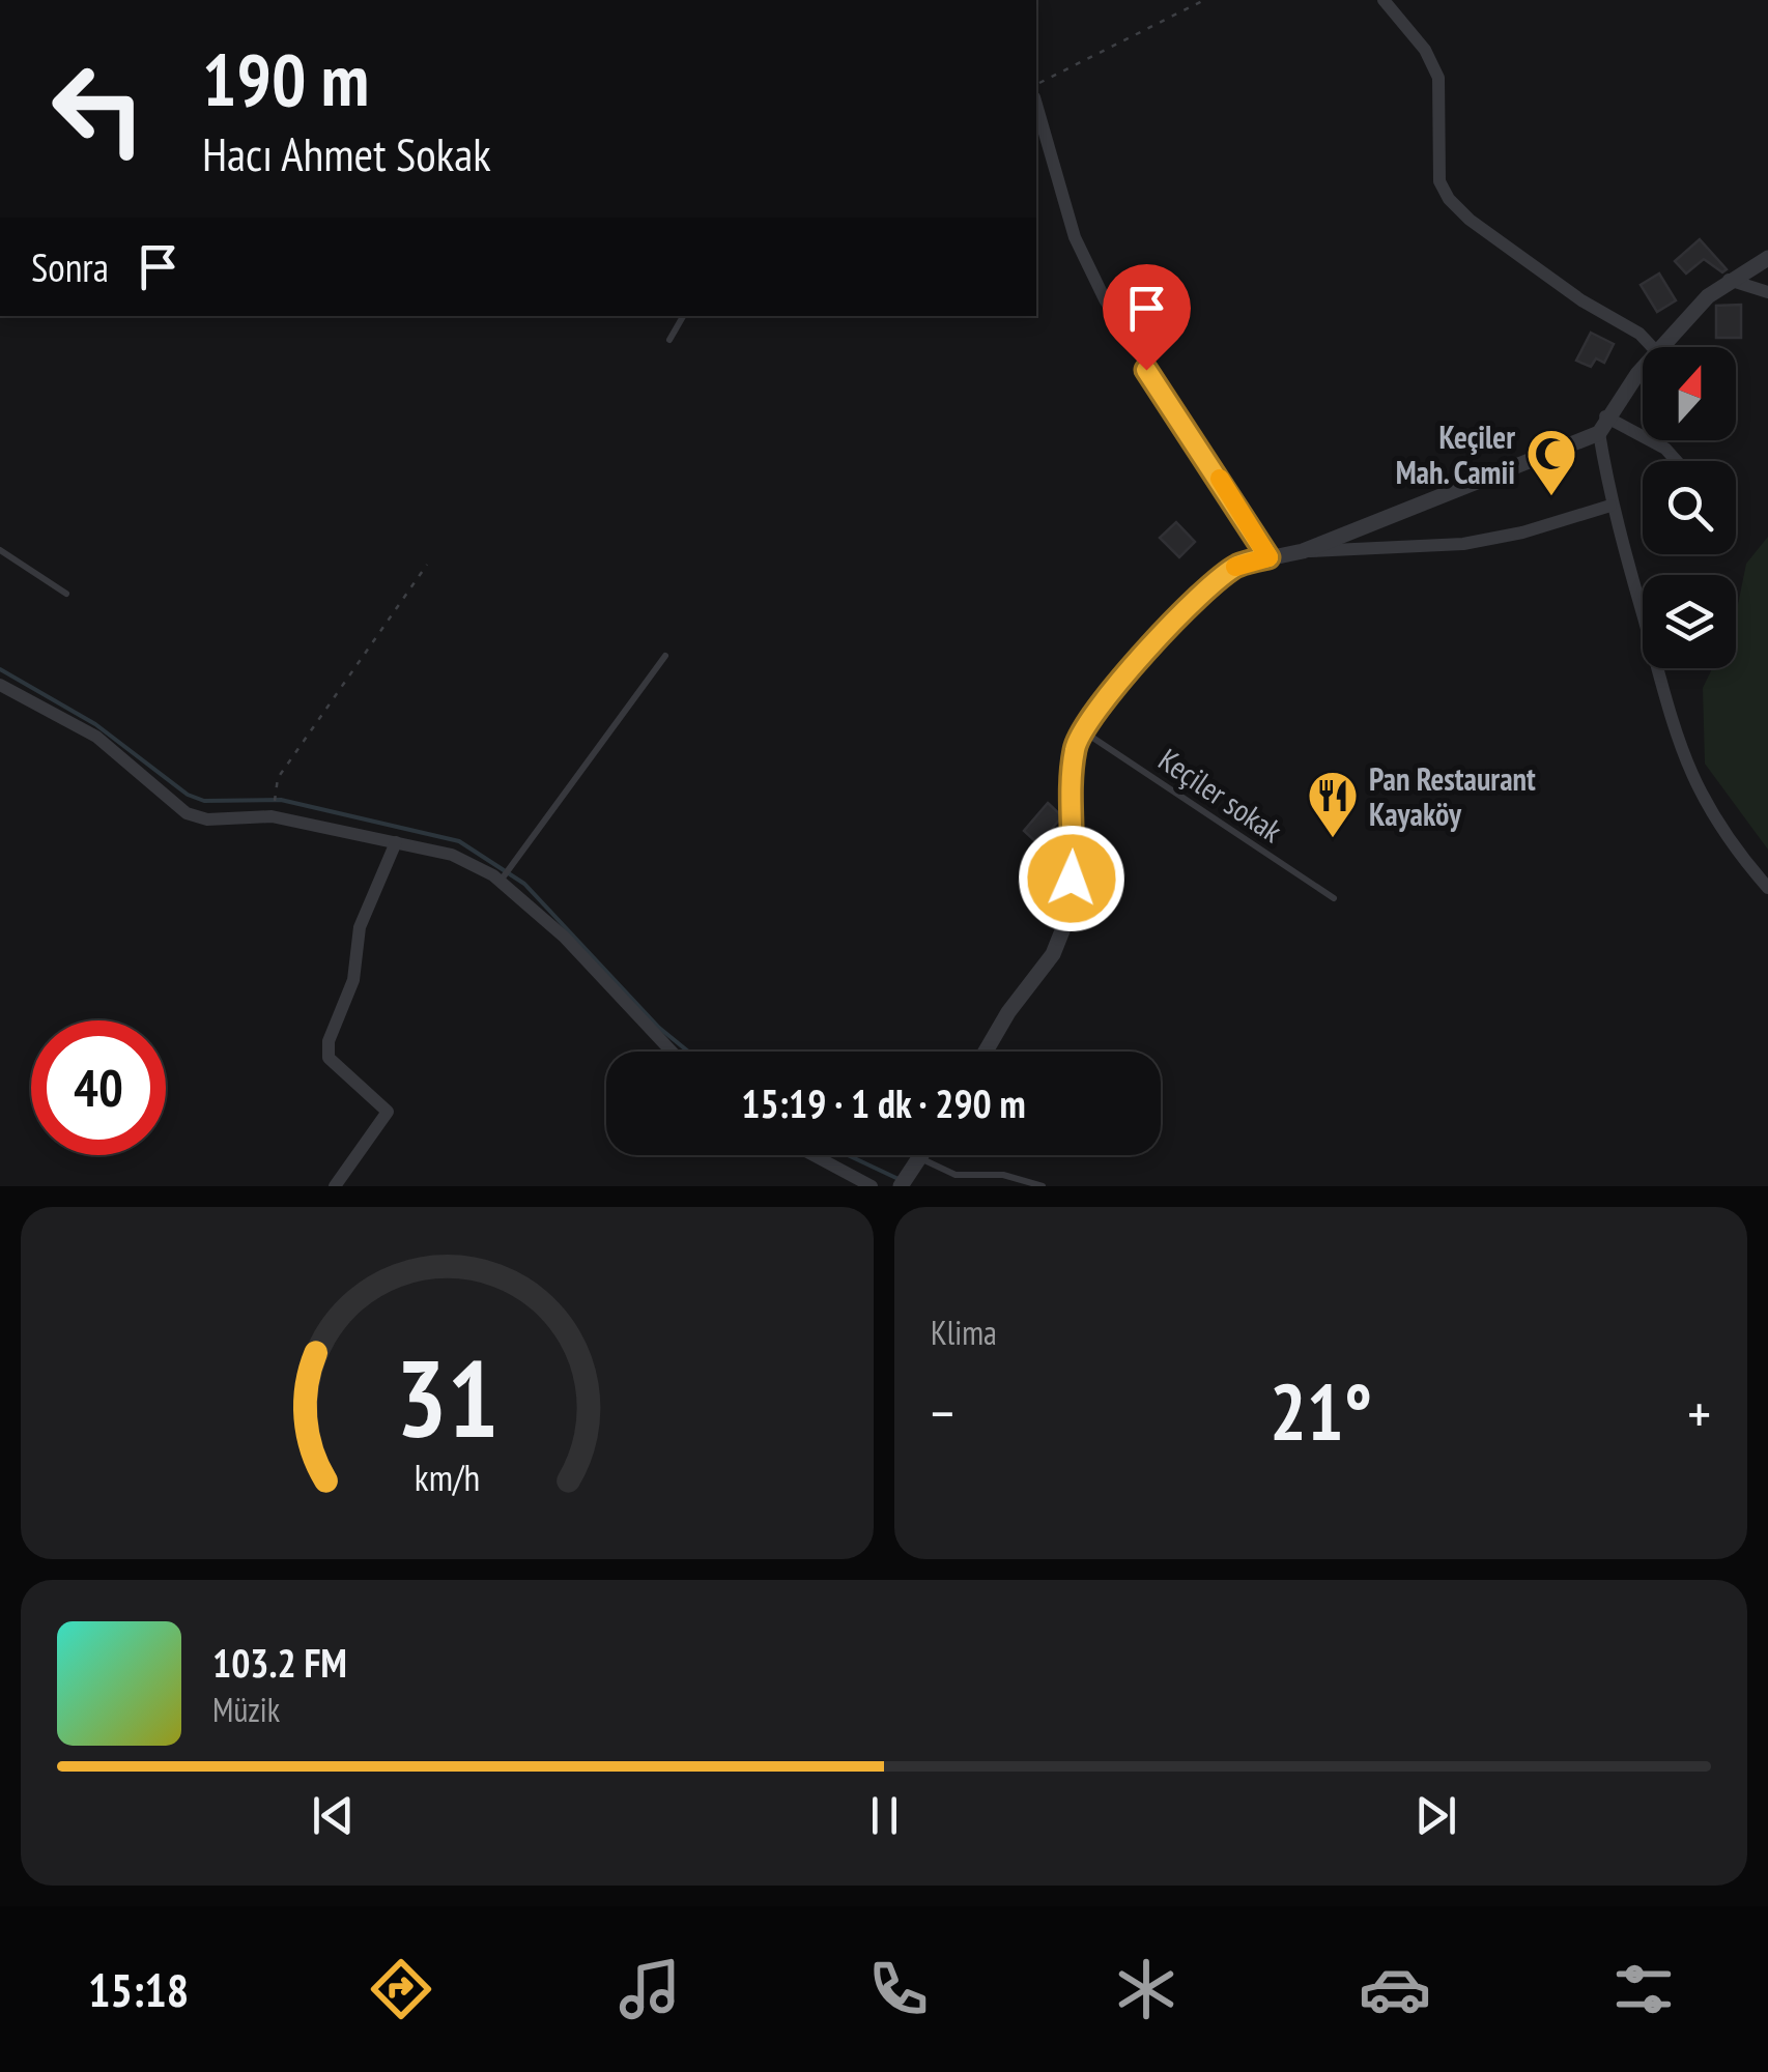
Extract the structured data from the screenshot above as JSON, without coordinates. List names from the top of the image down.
{
  "streets": {
    "lane": ["Keçiler sokak"]
  },
  "places": {
    "mosque": ["Keçiler Mah. Camii"],
    "restaurant": ["Pan Restaurant Kayaköy"]
  },
  "north": "top",
  "page": {
    "turn": ["190 m", "Hacı Ahmet Sokak"],
    "then": "Sonra",
    "limit": "40",
    "trip": "15:19 · 1 dk · 290 m",
    "tile": "Klima",
    "heat": ["−", "21°", "+"],
    "song": ["103.2 FM", "Müzik"],
    "tabs": "15:18",
    "gauge": ["31", "km/h"]
  }
}
